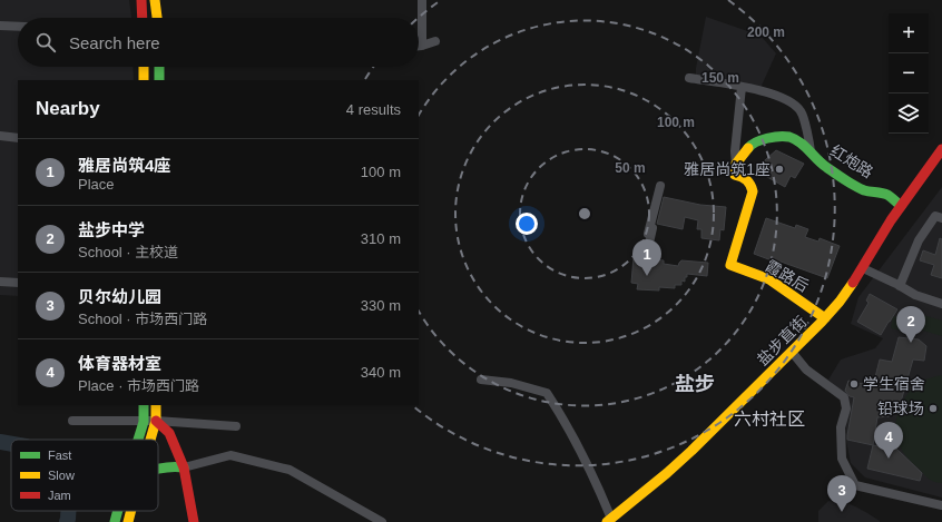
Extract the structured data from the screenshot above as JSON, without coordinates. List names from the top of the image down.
{
  "streets": {
    "street": ["红炮路", "霞路后", "盐步直街"]
  },
  "crossings": [
    ["红炮路", "霞路后"],
    ["红炮路", "盐步直街"],
    ["霞路后", "盐步直街"]
  ],
  "districts": ["盐步", "六村社区"],
  "places": ["雅居尚筑1座", "学生宿舍", "铅球场"],
  "legend": ["Fast", "Slow", "Jam"],
  "page": {
    "map_buttons": ["+", "−"],
    "search": "Search here",
    "heading": ["Nearby", "4 results"],
    "list": [
      {
        "mark": "1",
        "name": "雅居尚筑4座",
        "note": "Place",
        "value": "100 m"
      },
      {
        "mark": "2",
        "name": "盐步中学",
        "note": "School · 主校道",
        "value": "310 m"
      },
      {
        "mark": "3",
        "name": "贝尔幼儿园",
        "note": "School · 市场西门路",
        "value": "330 m"
      },
      {
        "mark": "4",
        "name": "体育器材室",
        "note": "Place · 市场西门路",
        "value": "340 m"
      }
    ],
    "pins": [
      "1",
      "2",
      "4",
      "3"
    ]
  },
  "rings": [
    "200 m",
    "150 m",
    "100 m",
    "50 m"
  ]
}
